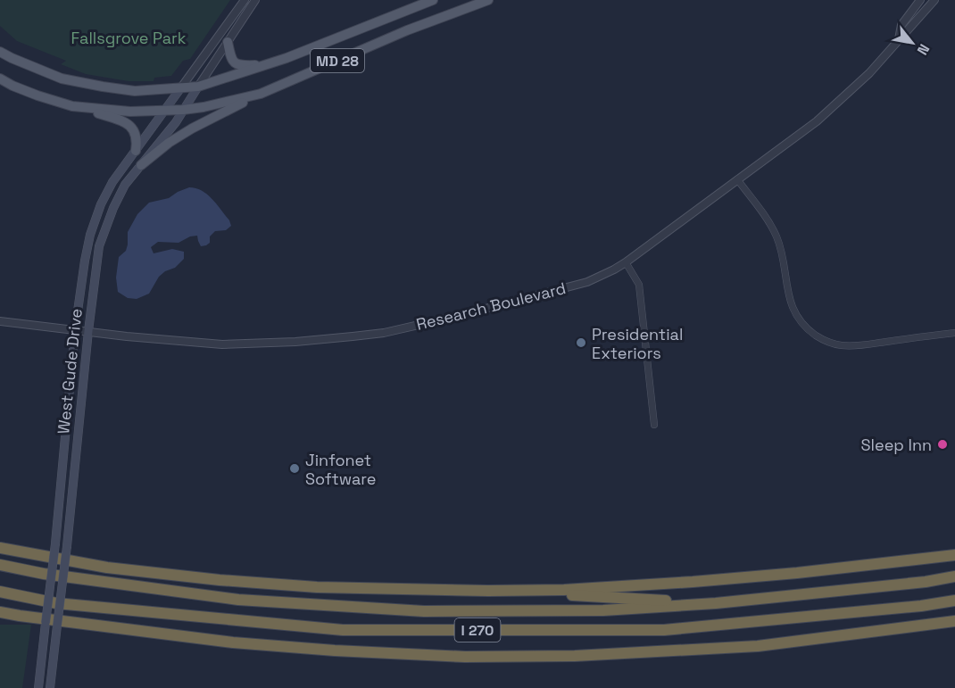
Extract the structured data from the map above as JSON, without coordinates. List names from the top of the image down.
{
  "streets": {
    "highway": ["I 270"],
    "main road": ["MD 28", "West Gude Drive"],
    "street": ["Research Boulevard"]
  },
  "crossings": [
    ["MD 28", "West Gude Drive"],
    ["Research Boulevard", "West Gude Drive"]
  ],
  "parks": ["Fallsgrove Park"],
  "places": ["Presidential Exteriors", "Sleep Inn", "Jinfonet Software"],
  "north": "bottom right"
}
